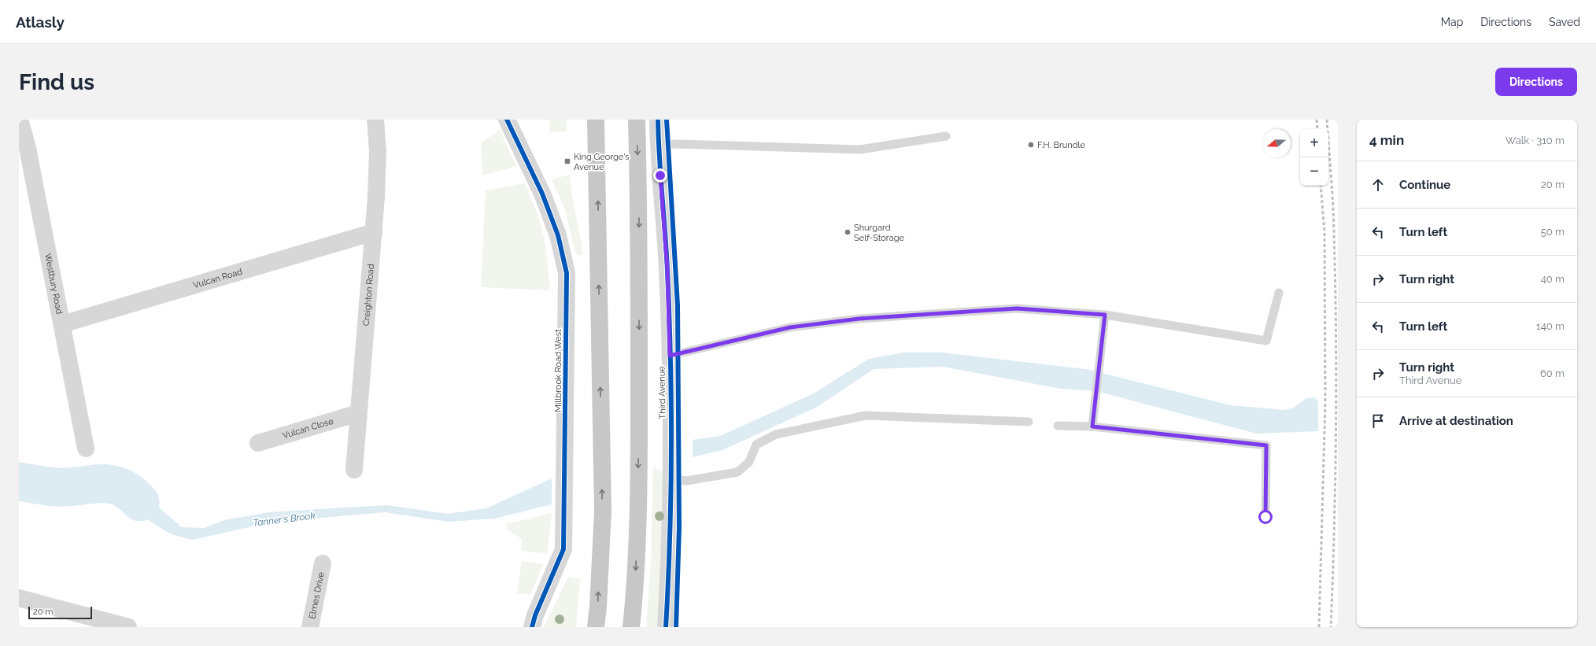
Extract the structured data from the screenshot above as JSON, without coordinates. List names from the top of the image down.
{
  "streets": {
    "street": [
      "Vulcan Road",
      "Westbury Road",
      "Creighton Road",
      "Millbrook Road West",
      "Third Avenue",
      "Vulcan Close",
      "Elmes Drive"
    ]
  },
  "crossings": [
    ["Vulcan Road", "Westbury Road"],
    ["Vulcan Road", "Creighton Road"],
    ["Creighton Road", "Vulcan Close"]
  ],
  "water": ["Tanner's Brook"],
  "places": {
    "other": ["F.H. Brundle", "Shurgard Self-Storage"],
    "transit": ["King George's Avenue"]
  },
  "scale_bar": "20 m",
  "north": "left",
  "page": {
    "header": "Atlasly",
    "nav": ["Map", "Directions", "Saved"],
    "buttons": "Directions",
    "title": "Find us",
    "heading": ["4 min", "Walk · 310 m"],
    "map_buttons": ["+", "−"],
    "list": [
      ["Continue", "20 m"],
      ["Turn left", "50 m"],
      ["Turn right", "40 m"],
      ["Turn left", "140 m"],
      ["Turn right", "Third Avenue", "60 m"],
      "Arrive at destination"
    ],
    "scale": "20 m"
  }
}
